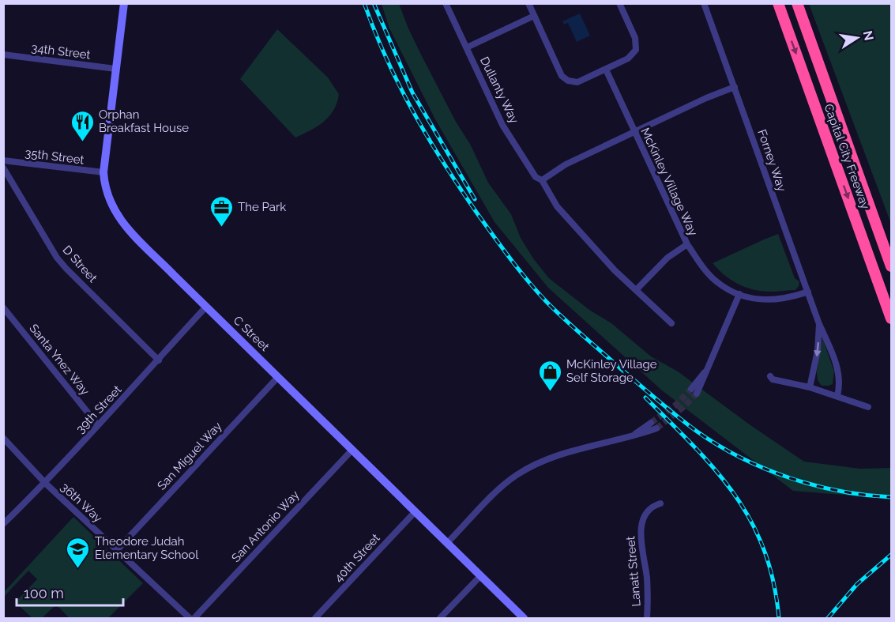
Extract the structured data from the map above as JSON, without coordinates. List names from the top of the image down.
{
  "streets": {
    "highway": ["Capital City Freeway"],
    "street": [
      "34th Street",
      "Dullanty Way",
      "35th Street",
      "Forney Way",
      "McKinley Village Way",
      "D Street",
      "C Street",
      "Santa Ynez Way",
      "39th Street",
      "San Miguel Way",
      "36th Way",
      "San Antonio Way",
      "40th Street",
      "Lanatt Street"
    ]
  },
  "crossings": [
    ["34th Street", "C Street"],
    ["35th Street", "C Street"],
    ["Forney Way", "McKinley Village Way"],
    ["D Street", "39th Street"],
    ["C Street", "39th Street"],
    ["C Street", "San Miguel Way"],
    ["C Street", "San Antonio Way"],
    ["C Street", "40th Street"],
    ["Santa Ynez Way", "39th Street"],
    ["39th Street", "36th Way"],
    ["San Miguel Way", "36th Way"]
  ],
  "places": {
    "restaurant": ["Orphan Breakfast House"],
    "office": ["The Park"],
    "shop": ["McKinley Village Self Storage"],
    "school or university": ["Theodore Judah Elementary School"]
  },
  "scale_bar": "100 m",
  "north": "right"
}
